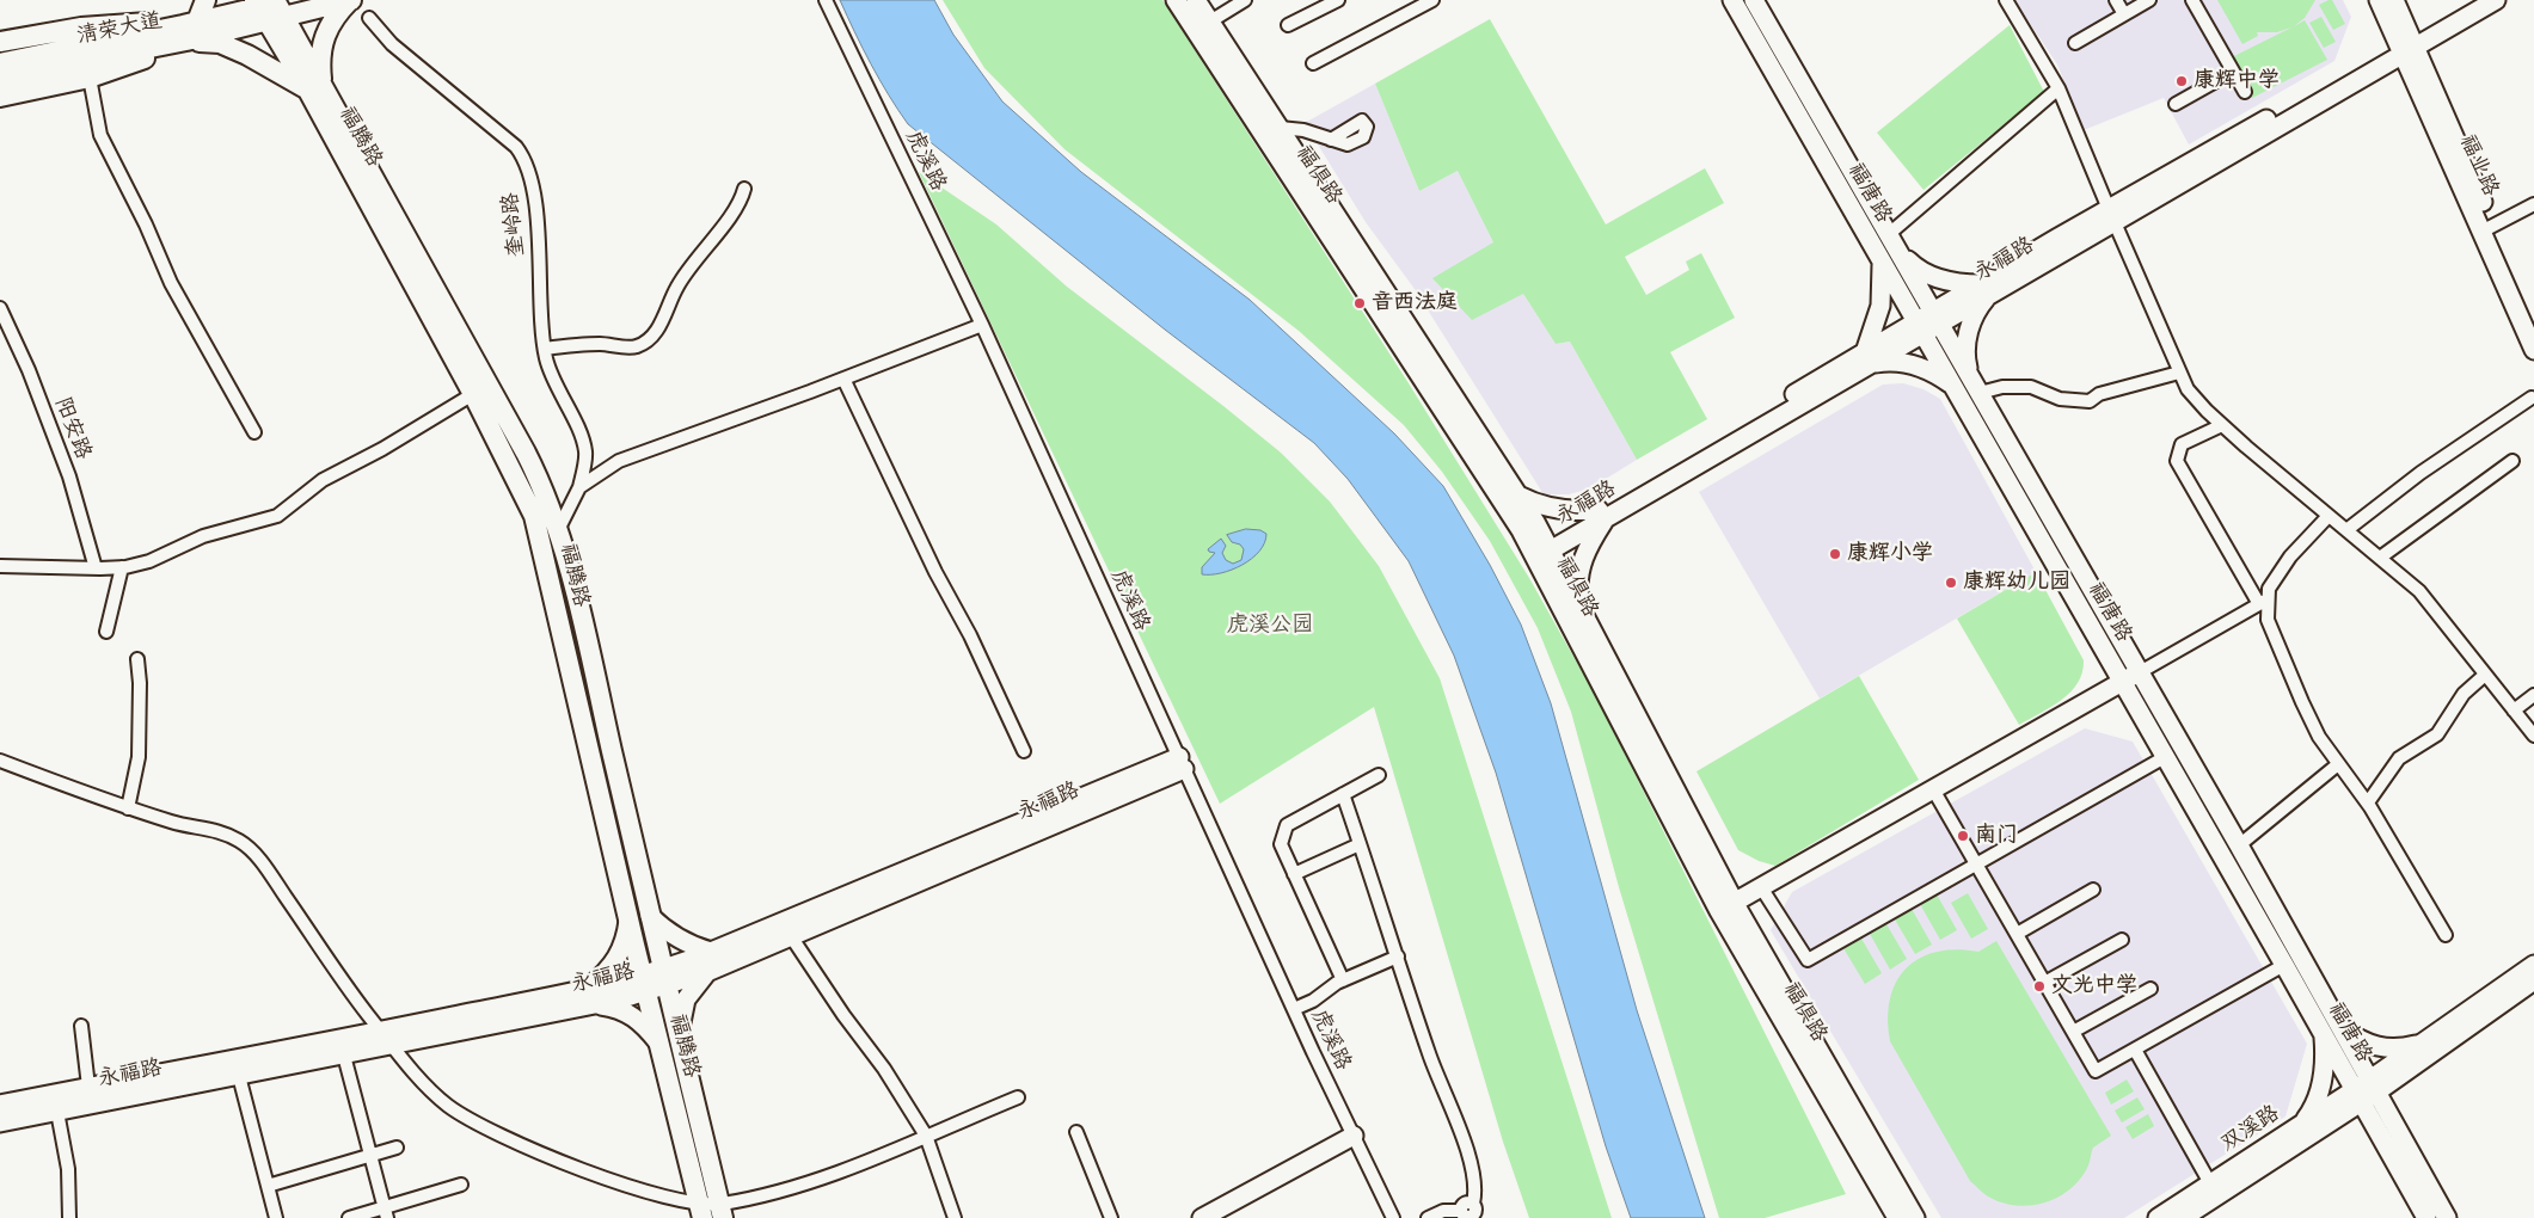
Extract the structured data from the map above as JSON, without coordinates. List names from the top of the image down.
{
  "streets": {
    "main road": ["清荣大道", "福腾路"],
    "street": [
      "虎溪路",
      "福业路",
      "福俱路",
      "福唐路",
      "奎岭路",
      "永福路",
      "阳安路",
      "双溪路"
    ]
  },
  "crossings": [
    ["清荣大道", "福腾路"],
    ["福腾路", "永福路"],
    ["虎溪路", "永福路"],
    ["福业路", "永福路"],
    ["福俱路", "永福路"],
    ["福唐路", "永福路"],
    ["福唐路", "双溪路"]
  ],
  "parks": ["虎溪公园"],
  "places": [
    "康辉中学",
    "音西法庭",
    "康辉小学",
    "康辉幼儿园",
    "南门",
    "文光中学"
  ]
}
